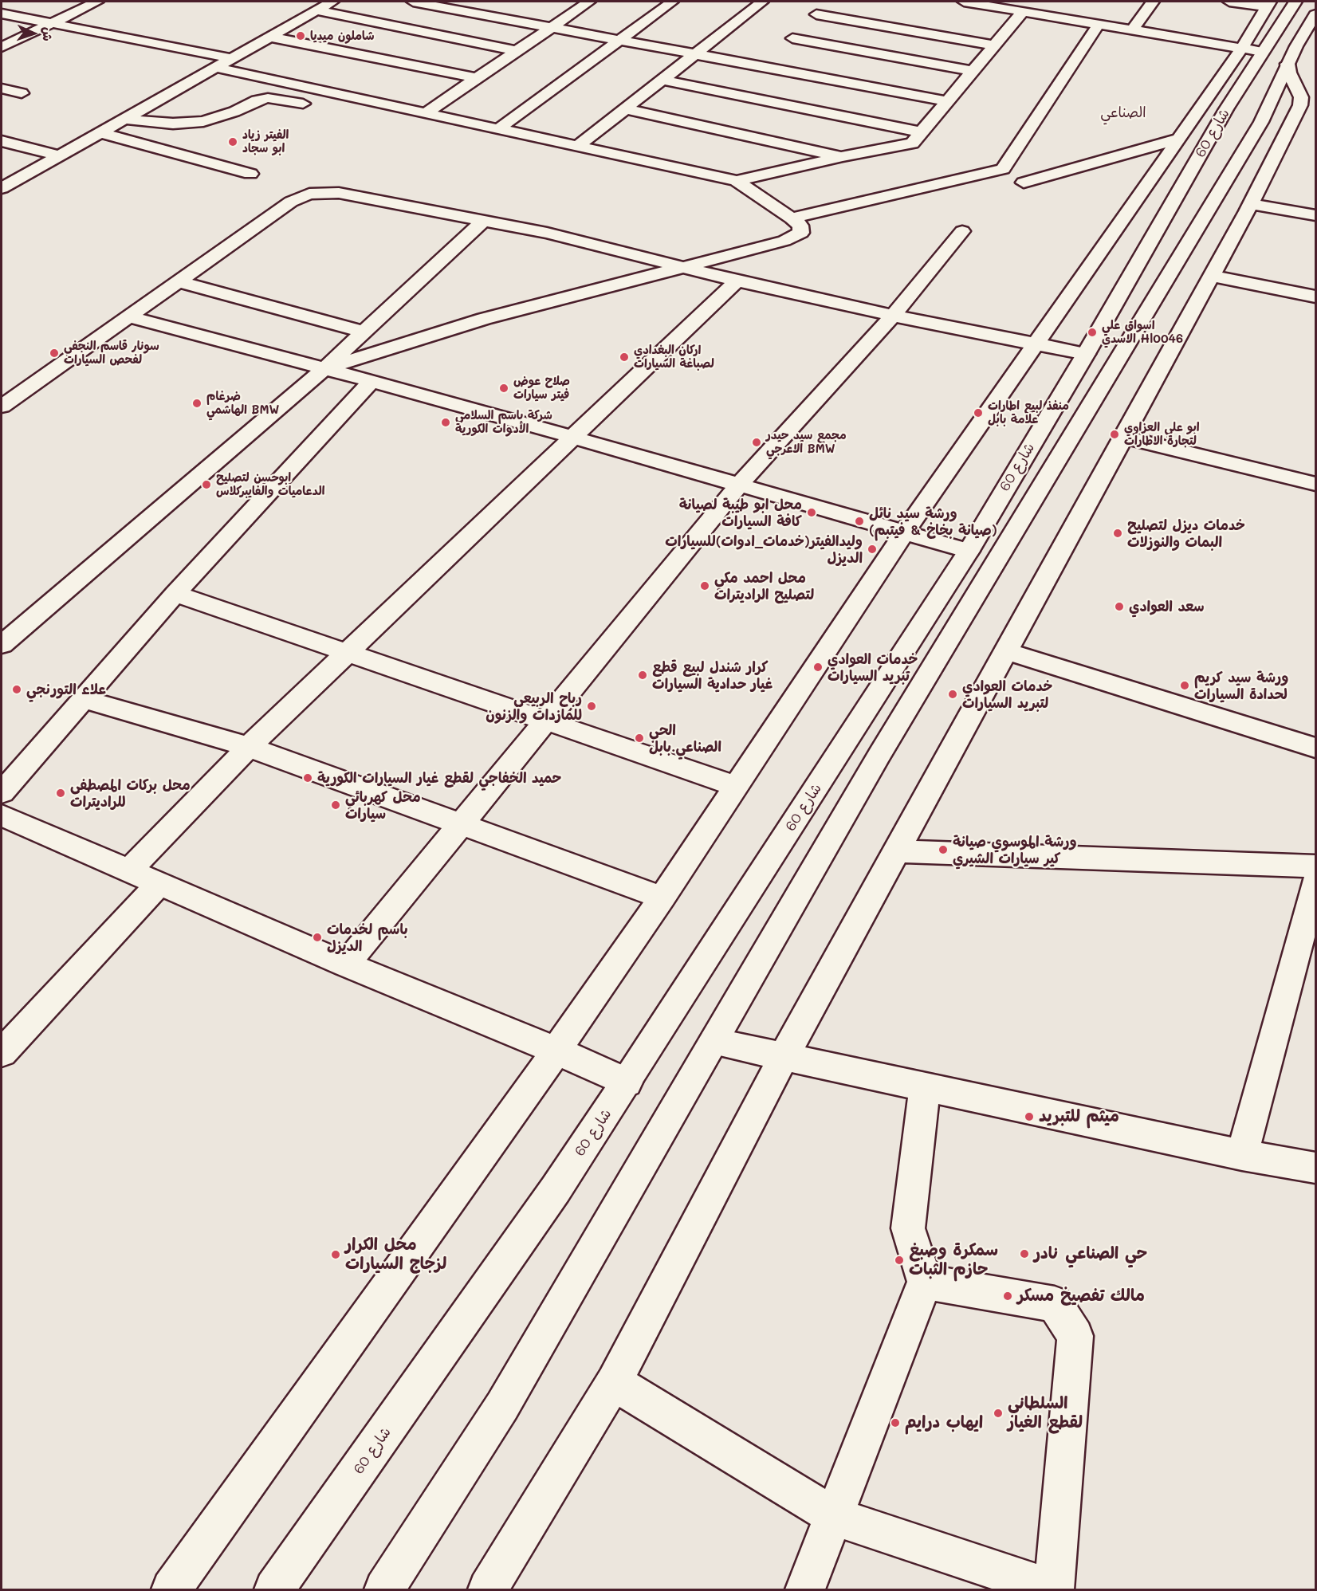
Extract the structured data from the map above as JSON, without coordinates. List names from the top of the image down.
{
  "streets": {
    "main road": ["شارع 60"]
  },
  "districts": ["الصناعي"],
  "places": [
    "شاملون ميديا",
    "الفيتر زياد ابو سجاد",
    "اسواق علي الاسدي Hl0046",
    "سونار قاسم النجفي لفحص السيارات",
    "اركان البغدادي لصباغة السيارات",
    "صلاح عوض فيتر سيارات",
    "ضرغام الهاشمي BMW",
    "منفذ لبيع اطارات علامة بابل",
    "شركة باسم السلامي الأدوات الكورية",
    "ابو علي العزاوي لتجارة الاطارات",
    "مجمع سيد حيدر الاعرجي BMW",
    "ابوحسن لتصليح الدعاميات والفايبركلاس",
    "محل ابو طيبة لصيانة كافة السيارات",
    "ورشة سيد نائل (صيانة بخاخ & فيتبم)",
    "خدمات ديزل لتصليح البمات والنوزلات",
    "وليدالفيتر(خدمات_ادوات)للسيارات الديزل",
    "محل احمد مكي لتصليح الراديترات",
    "سعد العوادي",
    "خدمات العوادي تبريد السيارات",
    "كرار شندل لبيع قطع غيار حدادية السيارات",
    "ورشة سيد كريم لحدادة السيارات",
    "علاء التورنجي",
    "خدمات العوادي لتبريد السيارات",
    "رباح الربيعي للمازدات والزنون",
    "الحي الصناعي.بابل",
    "حميد الخفاجي لقطع غيار السيارات الكورية",
    "محل بركات المصطفى للراديترات",
    "محل كهربائي سيارات",
    "ورشة الموسوي صيانة كير سيارات الشيري",
    "باسم لخدمات الديزل",
    "ميثم للتبريد",
    "حي الصناعي نادر",
    "محل الكرار لزجاج السيارات",
    "سمكرة وصبغ حازم الثبات",
    "مالك تفصيخ مسكر",
    "السلطاني لقطع الغيار",
    "ايهاب درايم"
  ],
  "north": "right"
}
